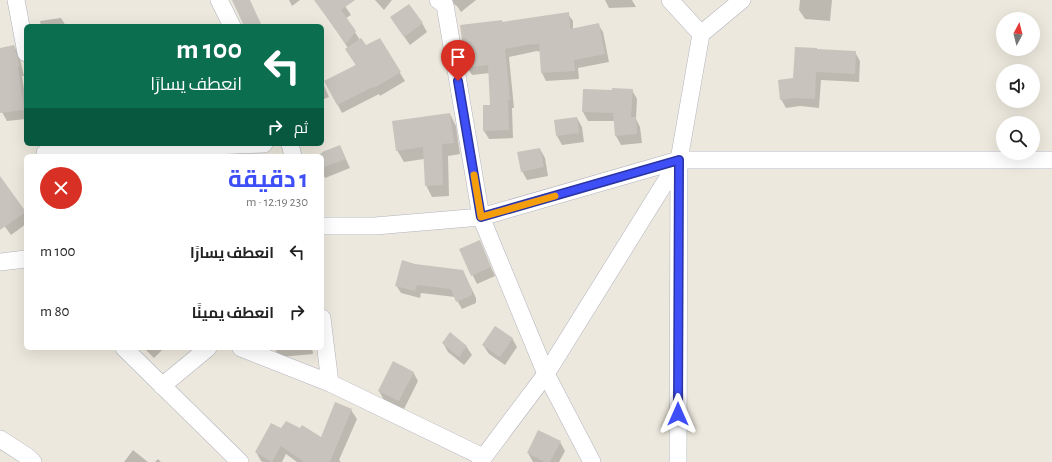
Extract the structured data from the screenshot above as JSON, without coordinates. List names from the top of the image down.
{
  "north": "top",
  "page": {
    "turn": ["100 m", "انعطف يسارًا"],
    "then": "ثم",
    "heading": ["1 دقيقة", "230 m · 12:19"],
    "list": [
      {
        "name": "انعطف يسارًا",
        "value": "100 m"
      },
      {
        "name": "انعطف يمينًا",
        "value": "80 m"
      }
    ]
  }
}
